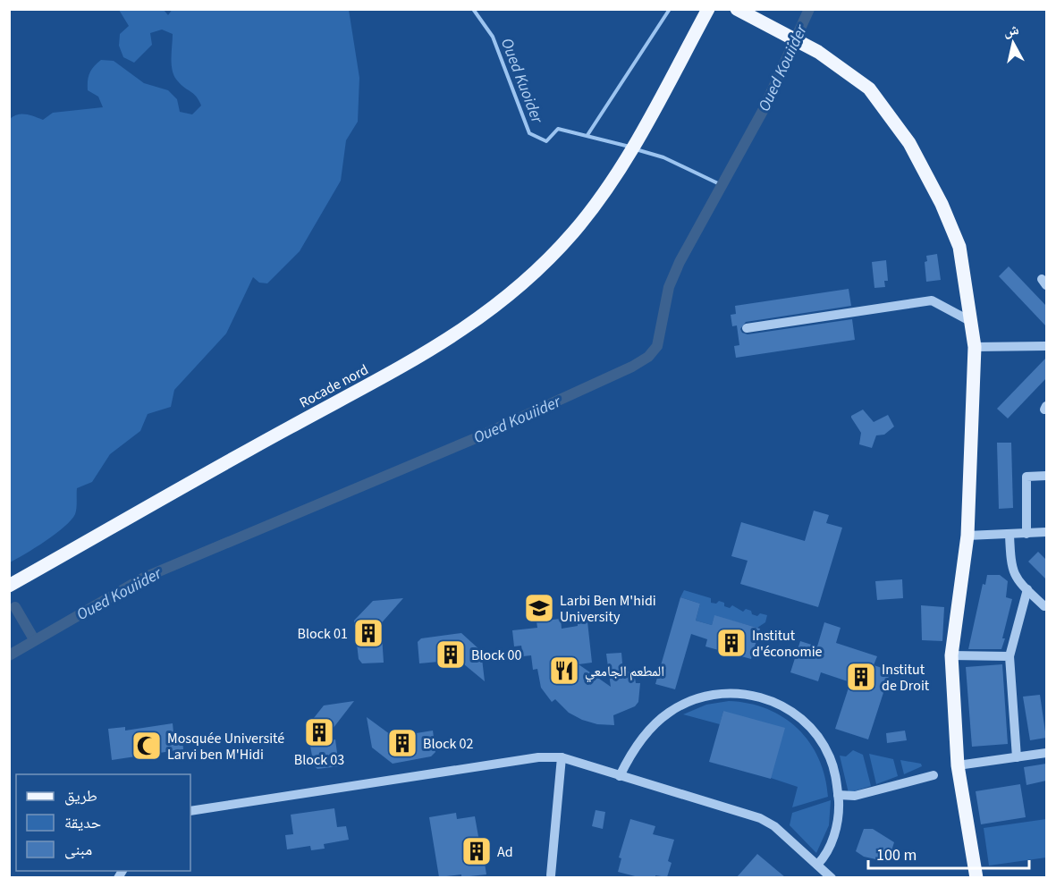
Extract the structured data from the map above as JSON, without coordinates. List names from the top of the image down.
{
  "streets": {
    "main road": ["Rocade nord"]
  },
  "water": ["Oued Kouiider", "Oued Kuoider"],
  "places": {
    "school or university": ["Larbi Ben M'hidi University"],
    "building": [
      "Block 01",
      "Institut d'économie",
      "Block 00",
      "Institut de Droit",
      "Block 03",
      "Block 02",
      "Ad"
    ],
    "restaurant": ["المطعم الجامعي"],
    "mosque": ["Mosquée Université Larvi ben M'Hidi"]
  },
  "legend": ["طريق", "حديقة", "مبنى"],
  "scale_bar": "100 m",
  "north": "top"
}
